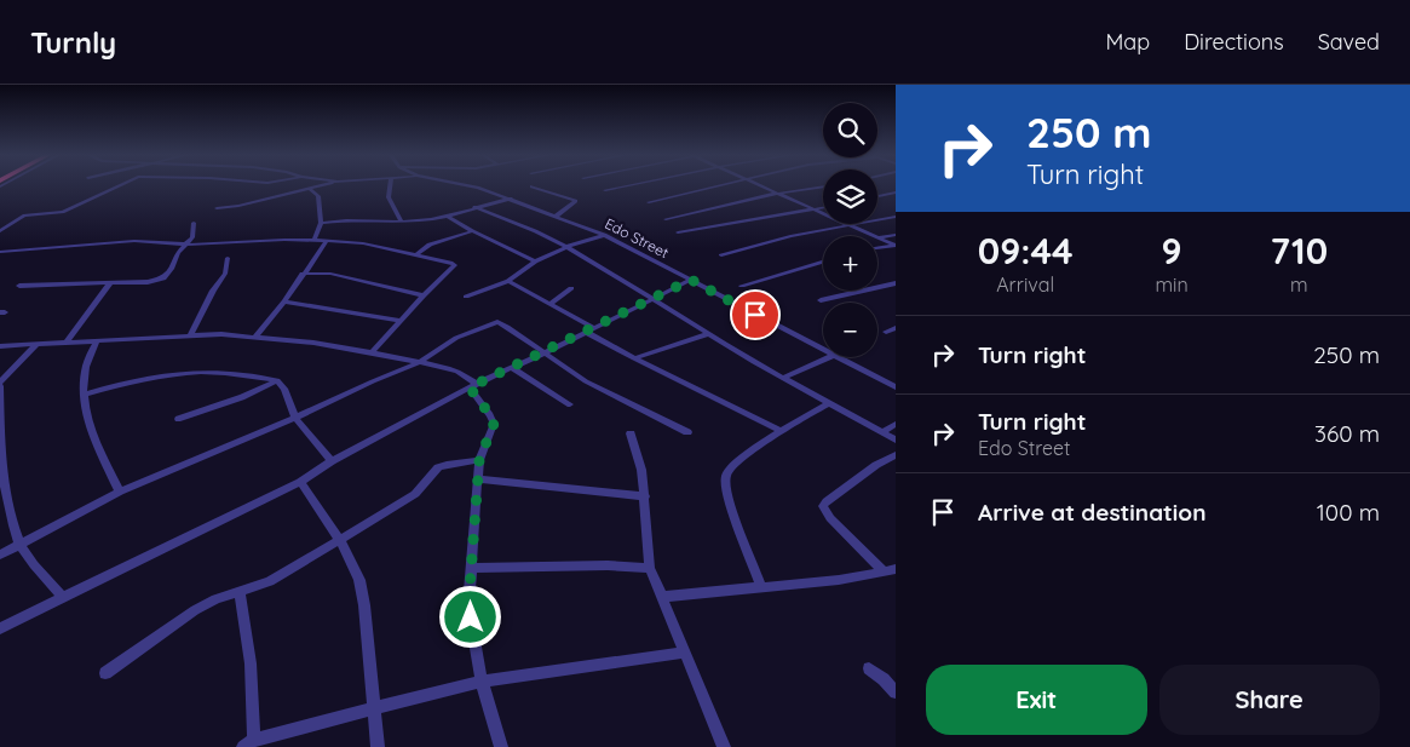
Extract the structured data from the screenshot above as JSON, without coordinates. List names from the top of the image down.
{
  "streets": {
    "street": ["Edo Street"]
  },
  "page": {
    "header": "Turnly",
    "nav": ["Map", "Directions", "Saved"],
    "turn": ["250 m", "Turn right"],
    "map_buttons": ["+", "−"],
    "eta": [
      "09:44",
      "Arrival",
      "9",
      "min",
      "710",
      "m"
    ],
    "list": [
      {
        "name": "Turn right",
        "value": "250 m"
      },
      {
        "name": "Turn right",
        "note": "Edo Street",
        "value": "360 m"
      },
      {
        "name": "Arrive at destination",
        "value": "100 m"
      }
    ],
    "buttons": ["Exit", "Share"]
  }
}
